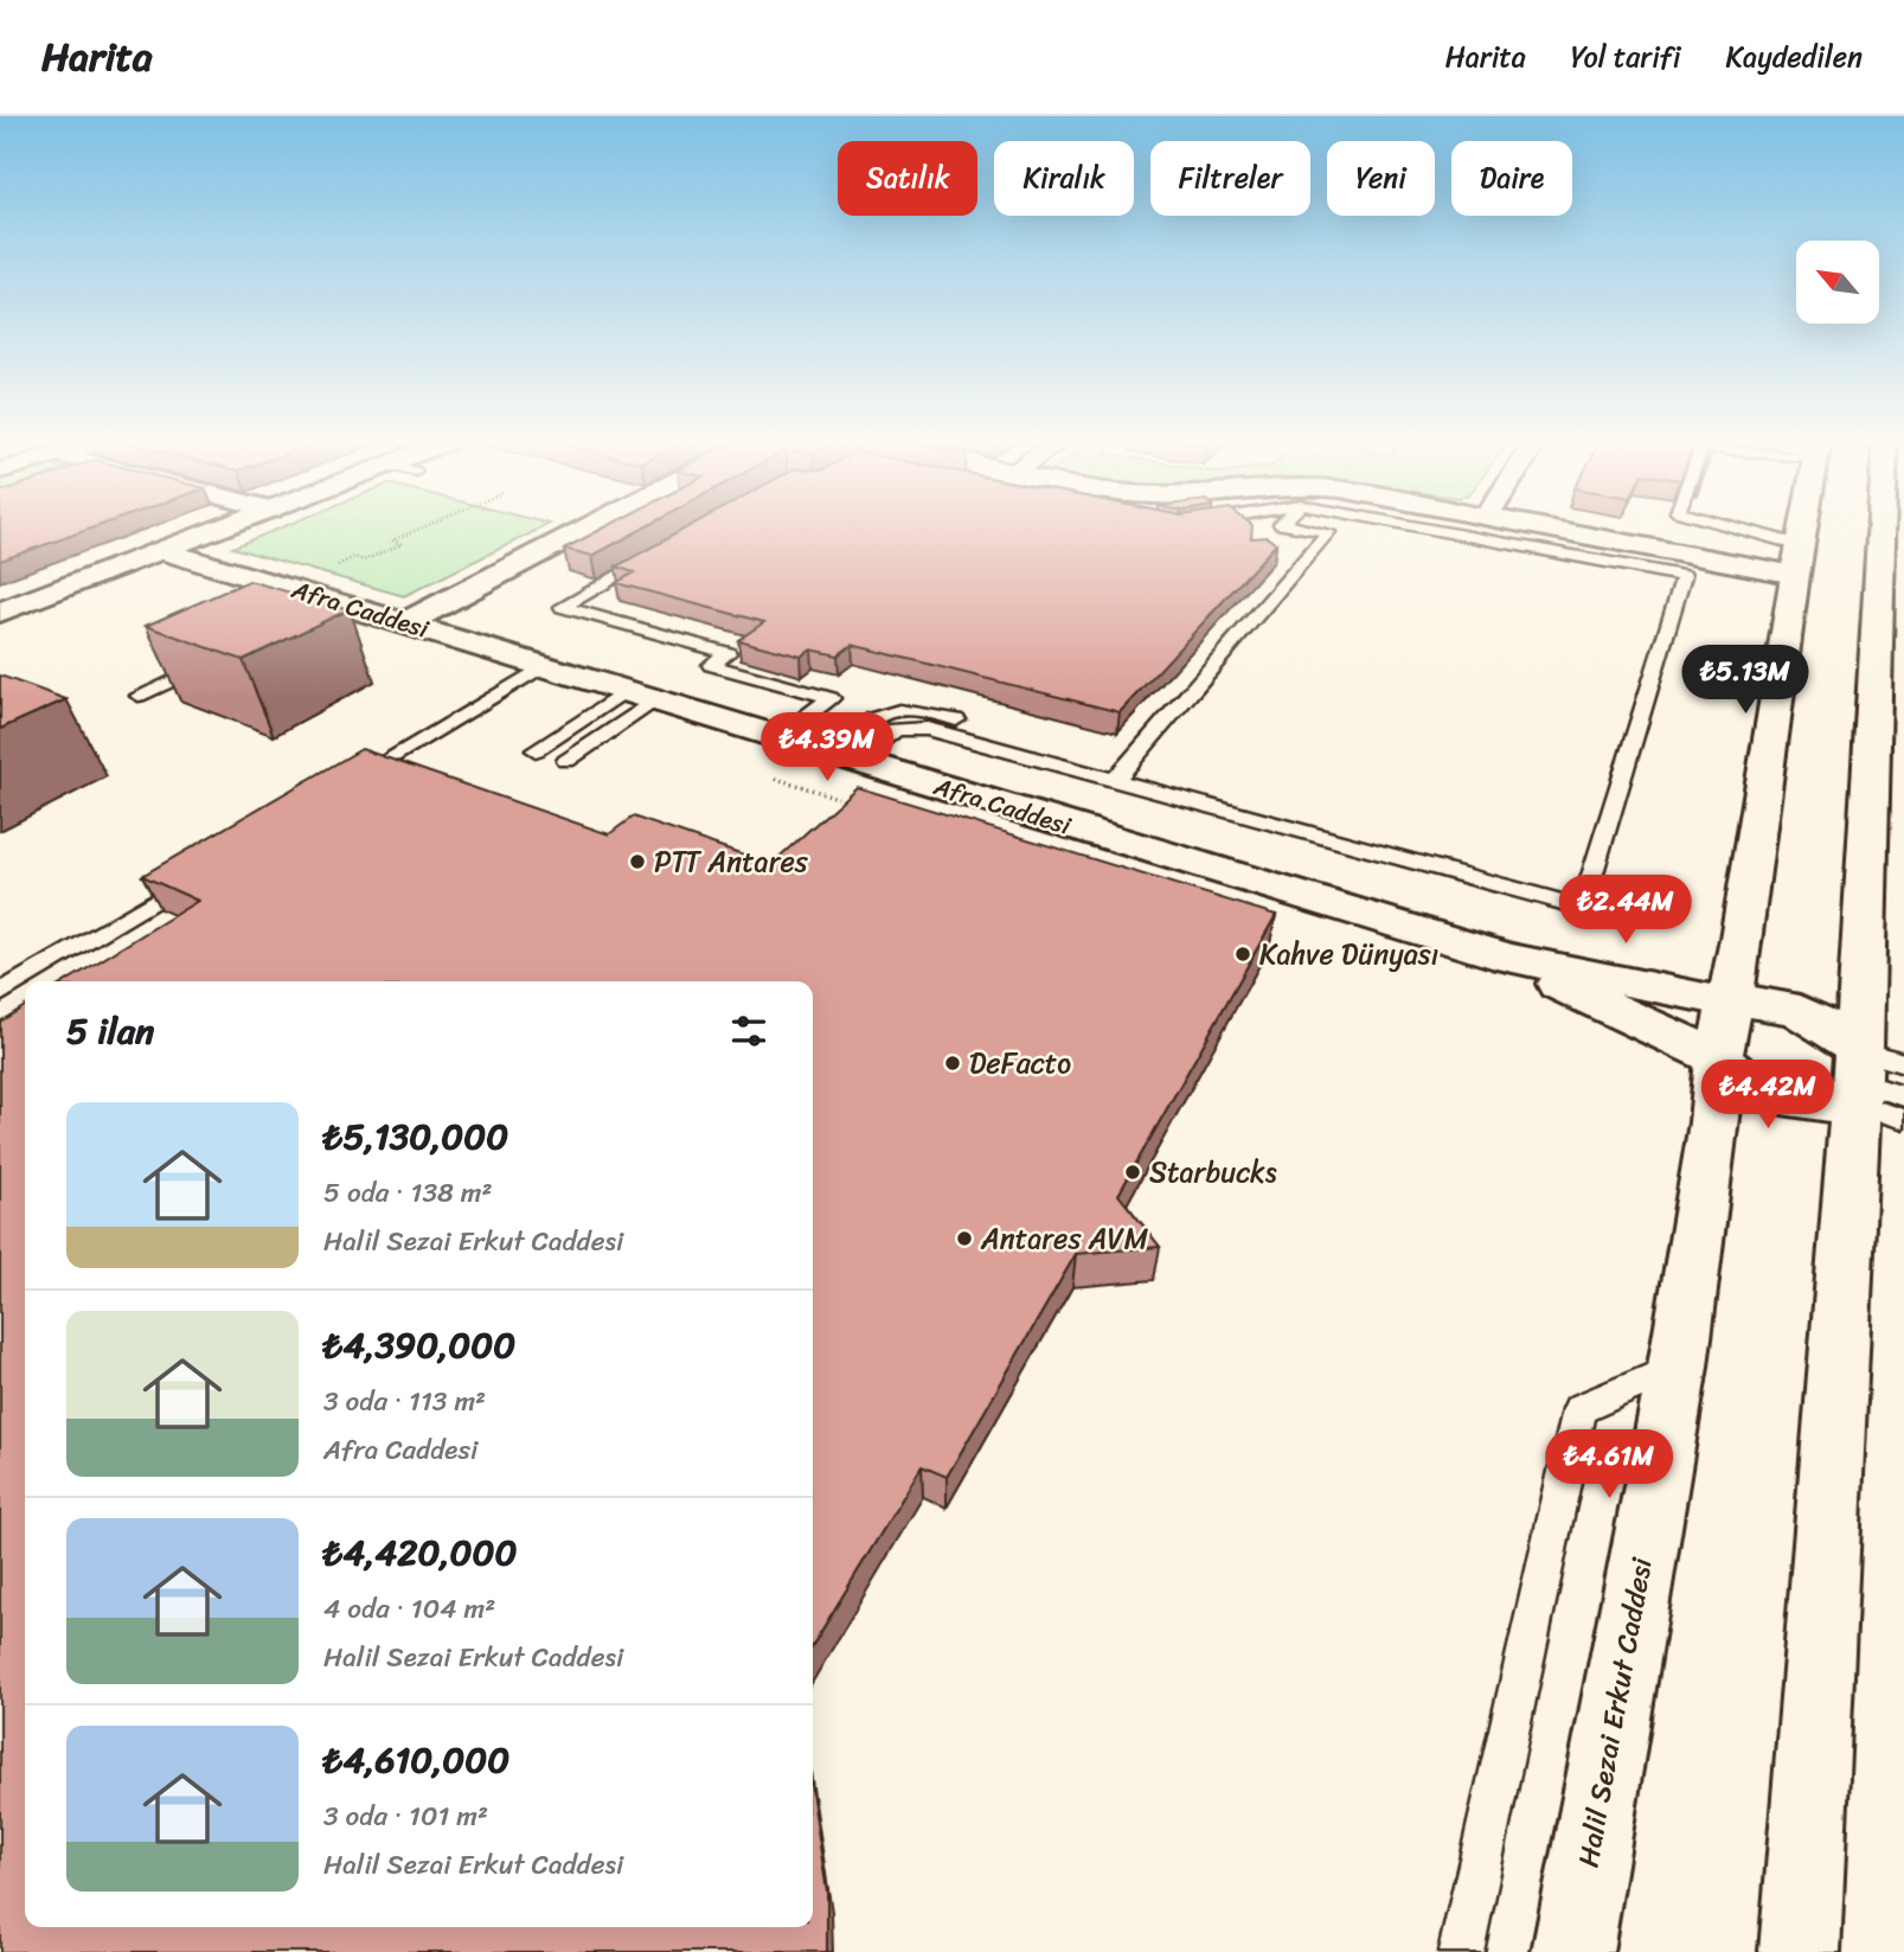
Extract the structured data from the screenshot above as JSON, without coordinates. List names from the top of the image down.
{
  "streets": {
    "street": ["Afra Caddesi", "Halil Sezai Erkut Caddesi"]
  },
  "crossings": [
    ["Afra Caddesi", "Halil Sezai Erkut Caddesi"]
  ],
  "places": [
    "PTT Antares",
    "Kahve Dünyası",
    "DeFacto",
    "Starbucks",
    "Antares AVM"
  ],
  "north": "top left",
  "page": {
    "header": "Harita",
    "nav": ["Harita", "Yol tarifi", "Kaydedilen"],
    "chip": [
      "Satılık",
      "Kiralık",
      "Filtreler",
      "Yeni",
      "Daire"
    ],
    "price": [
      "₺5.13M",
      "₺4.39M",
      "₺2.44M",
      "₺4.42M",
      "₺4.61M"
    ],
    "heading": "5 ilan",
    "list": [
      {
        "name": "₺5,130,000",
        "note": "5 oda · 138 m² · Halil Sezai Erkut Caddesi"
      },
      {
        "name": "₺4,390,000",
        "note": "3 oda · 113 m² · Afra Caddesi"
      },
      {
        "name": "₺4,420,000",
        "note": "4 oda · 104 m² · Halil Sezai Erkut Caddesi"
      },
      {
        "name": "₺4,610,000",
        "note": "3 oda · 101 m² · Halil Sezai Erkut Caddesi"
      }
    ]
  }
}
